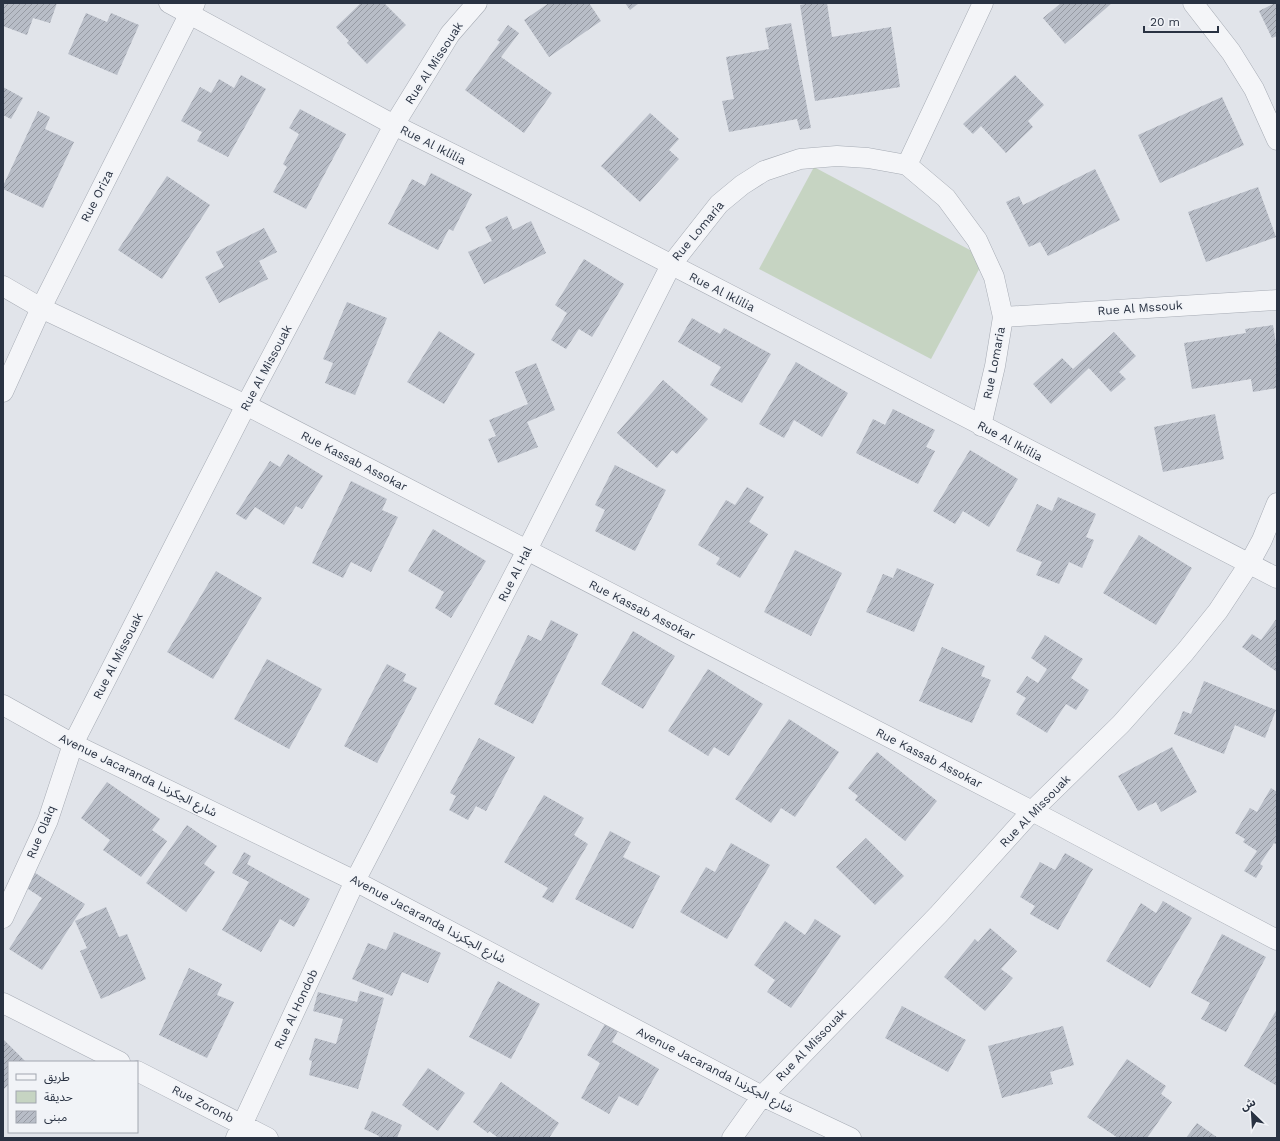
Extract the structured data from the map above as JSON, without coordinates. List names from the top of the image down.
{
  "streets": {
    "street": [
      "Rue Al Missouak",
      "Rue Al Iklilia",
      "Rue Oriza",
      "Rue Lomaria",
      "Rue Al Mssouk",
      "Rue Kassab Assokar",
      "Rue Al Hal",
      "Avenue Jacaranda شارع الجكرندا",
      "Rue Olaiq",
      "Rue Al Hondob",
      "Rue Zoronb"
    ]
  },
  "crossings": [
    ["Rue Al Missouak", "Rue Al Iklilia"],
    ["Rue Al Missouak", "Rue Kassab Assokar"],
    ["Rue Al Missouak", "Avenue Jacaranda شارع الجكرندا"],
    ["Rue Al Missouak", "Rue Olaiq"],
    ["Rue Al Iklilia", "Rue Oriza"],
    ["Rue Al Iklilia", "Rue Lomaria"],
    ["Rue Al Iklilia", "Rue Al Hal"],
    ["Rue Oriza", "Rue Kassab Assokar"],
    ["Rue Lomaria", "Rue Al Mssouk"],
    ["Rue Lomaria", "Rue Al Hal"],
    ["Rue Kassab Assokar", "Rue Al Hal"],
    ["Rue Al Hal", "Avenue Jacaranda شارع الجكرندا"],
    ["Rue Al Hal", "Rue Al Hondob"],
    ["Avenue Jacaranda شارع الجكرندا", "Rue Olaiq"],
    ["Avenue Jacaranda شارع الجكرندا", "Rue Al Hondob"],
    ["Rue Al Hondob", "Rue Zoronb"]
  ],
  "legend": ["طريق", "حديقة", "مبنى"],
  "scale_bar": "20 m",
  "north": "top left"
}
